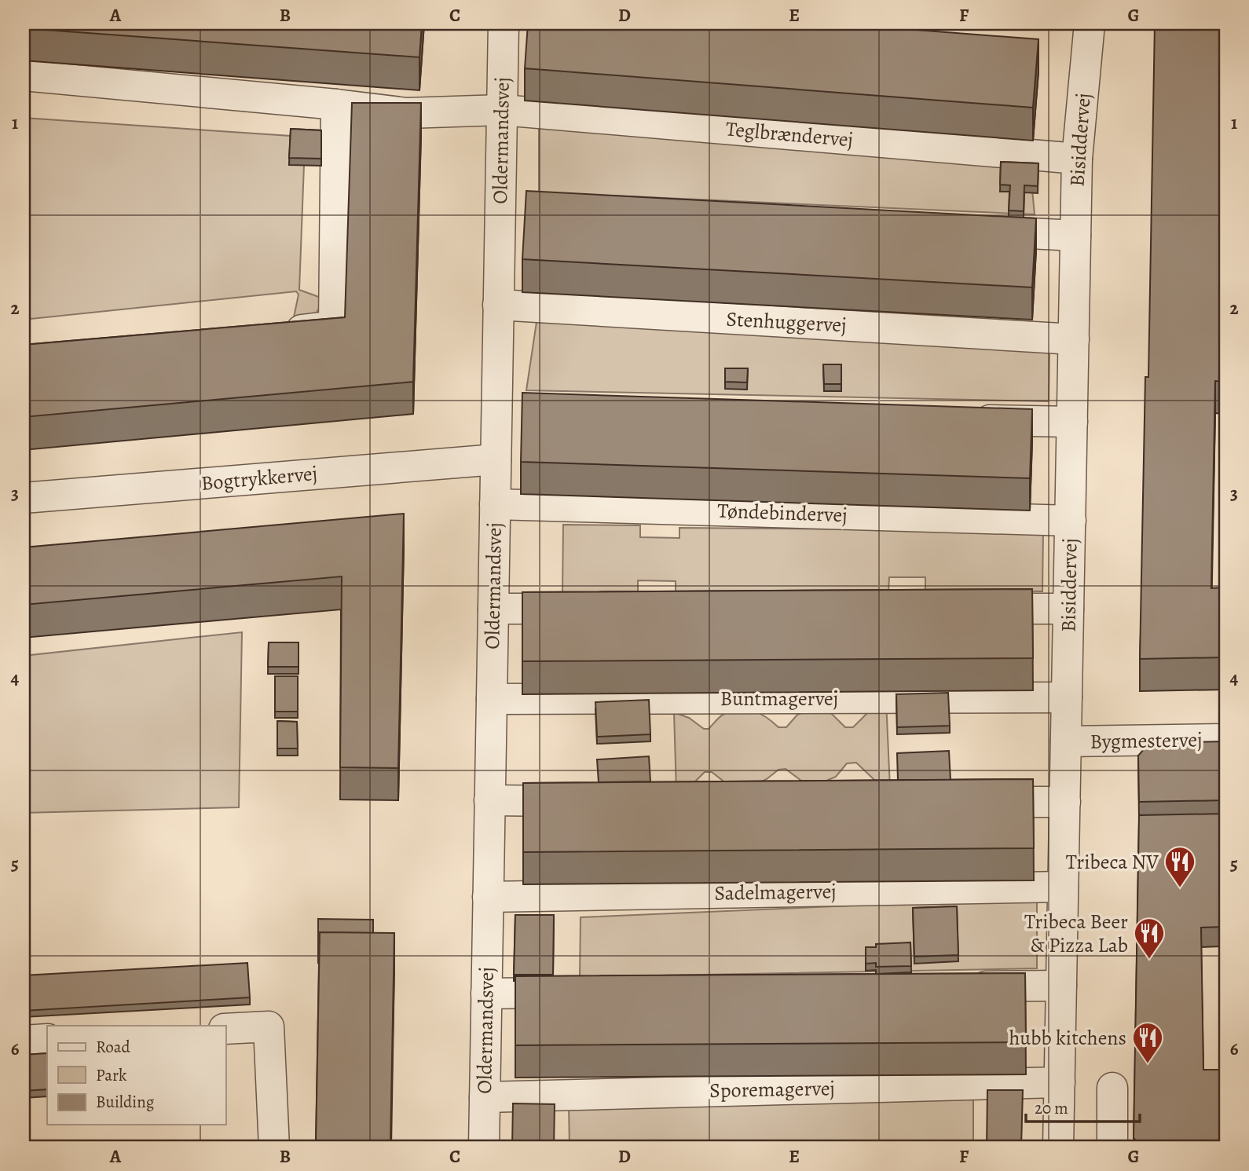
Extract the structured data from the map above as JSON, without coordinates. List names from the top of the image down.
{
  "streets": {
    "street": [
      "Teglbrændervej",
      "Bisiddervej",
      "Oldermandsvej",
      "Stenhuggervej",
      "Bogtrykkervej",
      "Tøndebindervej",
      "Buntmagervej",
      "Bygmestervej",
      "Sadelmagervej",
      "Sporemagervej"
    ]
  },
  "crossings": [
    ["Teglbrændervej", "Bisiddervej"],
    ["Teglbrændervej", "Oldermandsvej"],
    ["Bisiddervej", "Stenhuggervej"],
    ["Bisiddervej", "Tøndebindervej"],
    ["Bisiddervej", "Buntmagervej"],
    ["Bisiddervej", "Bygmestervej"],
    ["Bisiddervej", "Sadelmagervej"],
    ["Bisiddervej", "Sporemagervej"],
    ["Oldermandsvej", "Stenhuggervej"],
    ["Oldermandsvej", "Bogtrykkervej"],
    ["Oldermandsvej", "Tøndebindervej"],
    ["Oldermandsvej", "Buntmagervej"],
    ["Oldermandsvej", "Sadelmagervej"],
    ["Oldermandsvej", "Sporemagervej"]
  ],
  "places": {
    "restaurant": ["Tribeca NV", "Tribeca Beer & Pizza Lab", "hubb kitchens"]
  },
  "legend": ["Road", "Park", "Building"],
  "scale_bar": "20 m",
  "grid": {
    "columns": [
      "A",
      "B",
      "C",
      "D",
      "E",
      "F",
      "G"
    ],
    "rows": [
      "1",
      "2",
      "3",
      "4",
      "5",
      "6"
    ]
  }
}
